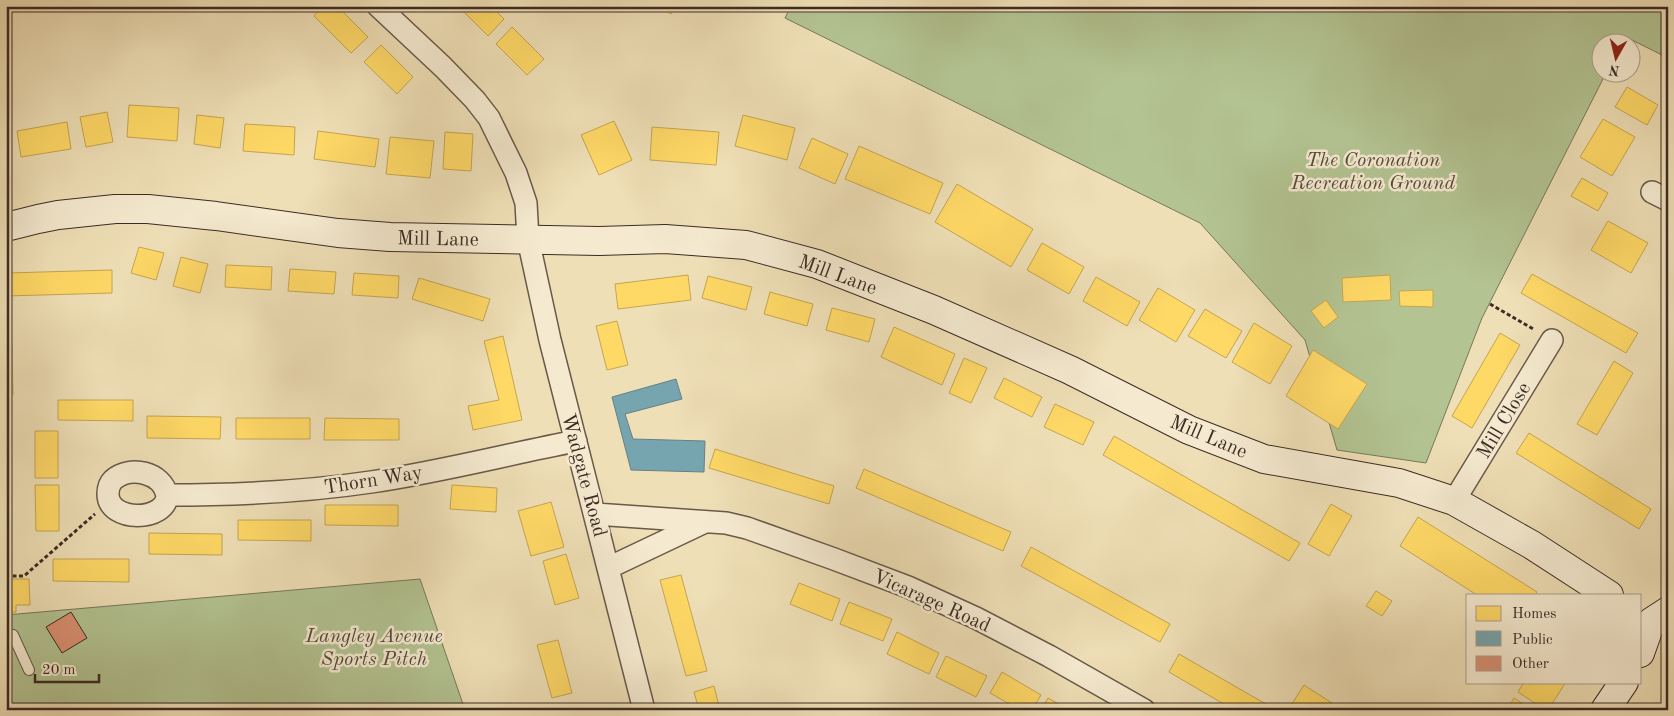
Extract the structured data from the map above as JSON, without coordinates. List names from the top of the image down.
{
  "streets": {
    "street": [
      "Mill Lane",
      "Mill Close",
      "Wadgate Road",
      "Thorn Way",
      "Vicarage Road"
    ]
  },
  "crossings": [
    ["Mill Lane", "Mill Close"],
    ["Mill Lane", "Wadgate Road"],
    ["Wadgate Road", "Thorn Way"],
    ["Wadgate Road", "Vicarage Road"]
  ],
  "parks": ["The Coronation Recreation Ground", "Langley Avenue Sports Pitch"],
  "legend": ["Homes", "Public", "Other"],
  "scale_bar": "20 m",
  "north": "bottom"
}
